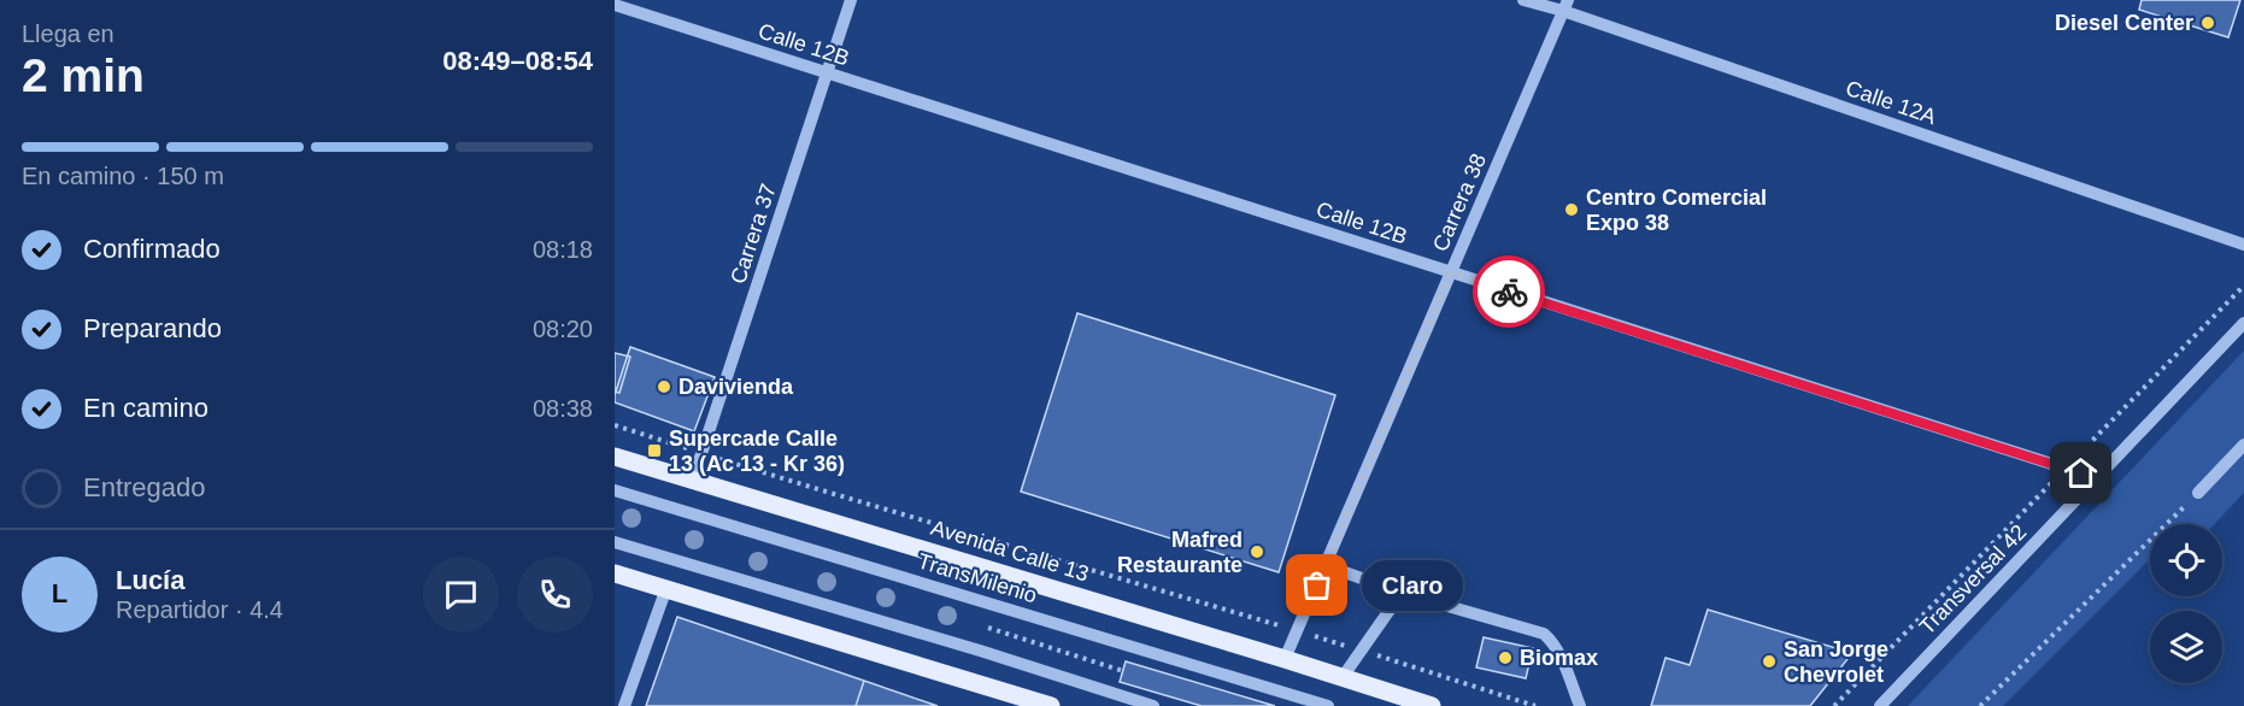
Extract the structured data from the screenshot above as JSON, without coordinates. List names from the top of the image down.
{
  "streets": {
    "main road": ["Avenida Calle 13"],
    "street": [
      "Calle 12B",
      "Calle 12A",
      "Carrera 38",
      "Carrera 37",
      "TransMilenio",
      "Transversal 42"
    ]
  },
  "crossings": [
    ["Calle 12B", "Carrera 38"],
    ["Calle 12B", "Carrera 37"],
    ["Calle 12B", "Transversal 42"],
    ["Calle 12A", "Carrera 38"],
    ["Carrera 38", "Avenida Calle 13"],
    ["Carrera 37", "Avenida Calle 13"]
  ],
  "places": {
    "other": [
      "Diesel Center",
      "Centro Comercial Expo 38",
      "Davivienda",
      "Mafred Restaurante",
      "Claro",
      "Biomax",
      "San Jorge Chevrolet"
    ],
    "transit": ["Supercade Calle 13 (Ac 13 - Kr 36)"]
  },
  "page": {
    "heading": ["2 min", "Llega en", "08:49–08:54"],
    "panel": ["Lucía", "Repartidor · 4.4"],
    "bar": "En camino · 150 m",
    "list": [
      ["Confirmado", "08:18"],
      ["Preparando", "08:20"],
      ["En camino", "08:38"],
      "Entregado"
    ],
    "round": "L",
    "bubble": "Claro"
  }
}
